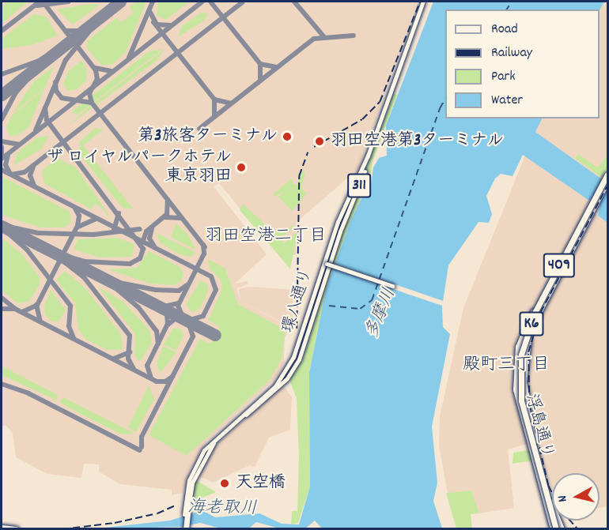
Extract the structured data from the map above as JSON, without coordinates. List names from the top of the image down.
{
  "streets": {
    "highway": [
      "409",
      "環八通り",
      "K6",
      "浮島通り"
    ],
    "main road": ["311"]
  },
  "crossings": [
    ["409", "K6"],
    ["409", "浮島通り"],
    ["K6", "浮島通り"]
  ],
  "districts": ["羽田空港二丁目", "殿町三丁目"],
  "water": ["多摩川", "海老取川"],
  "places": [
    "第3旅客ターミナル",
    "羽田空港第3ターミナル",
    "ザ ロイヤルパークホテル 東京羽田",
    "天空橋"
  ],
  "legend": [
    "Road",
    "Railway",
    "Park",
    "Water"
  ],
  "north": "left"
}
